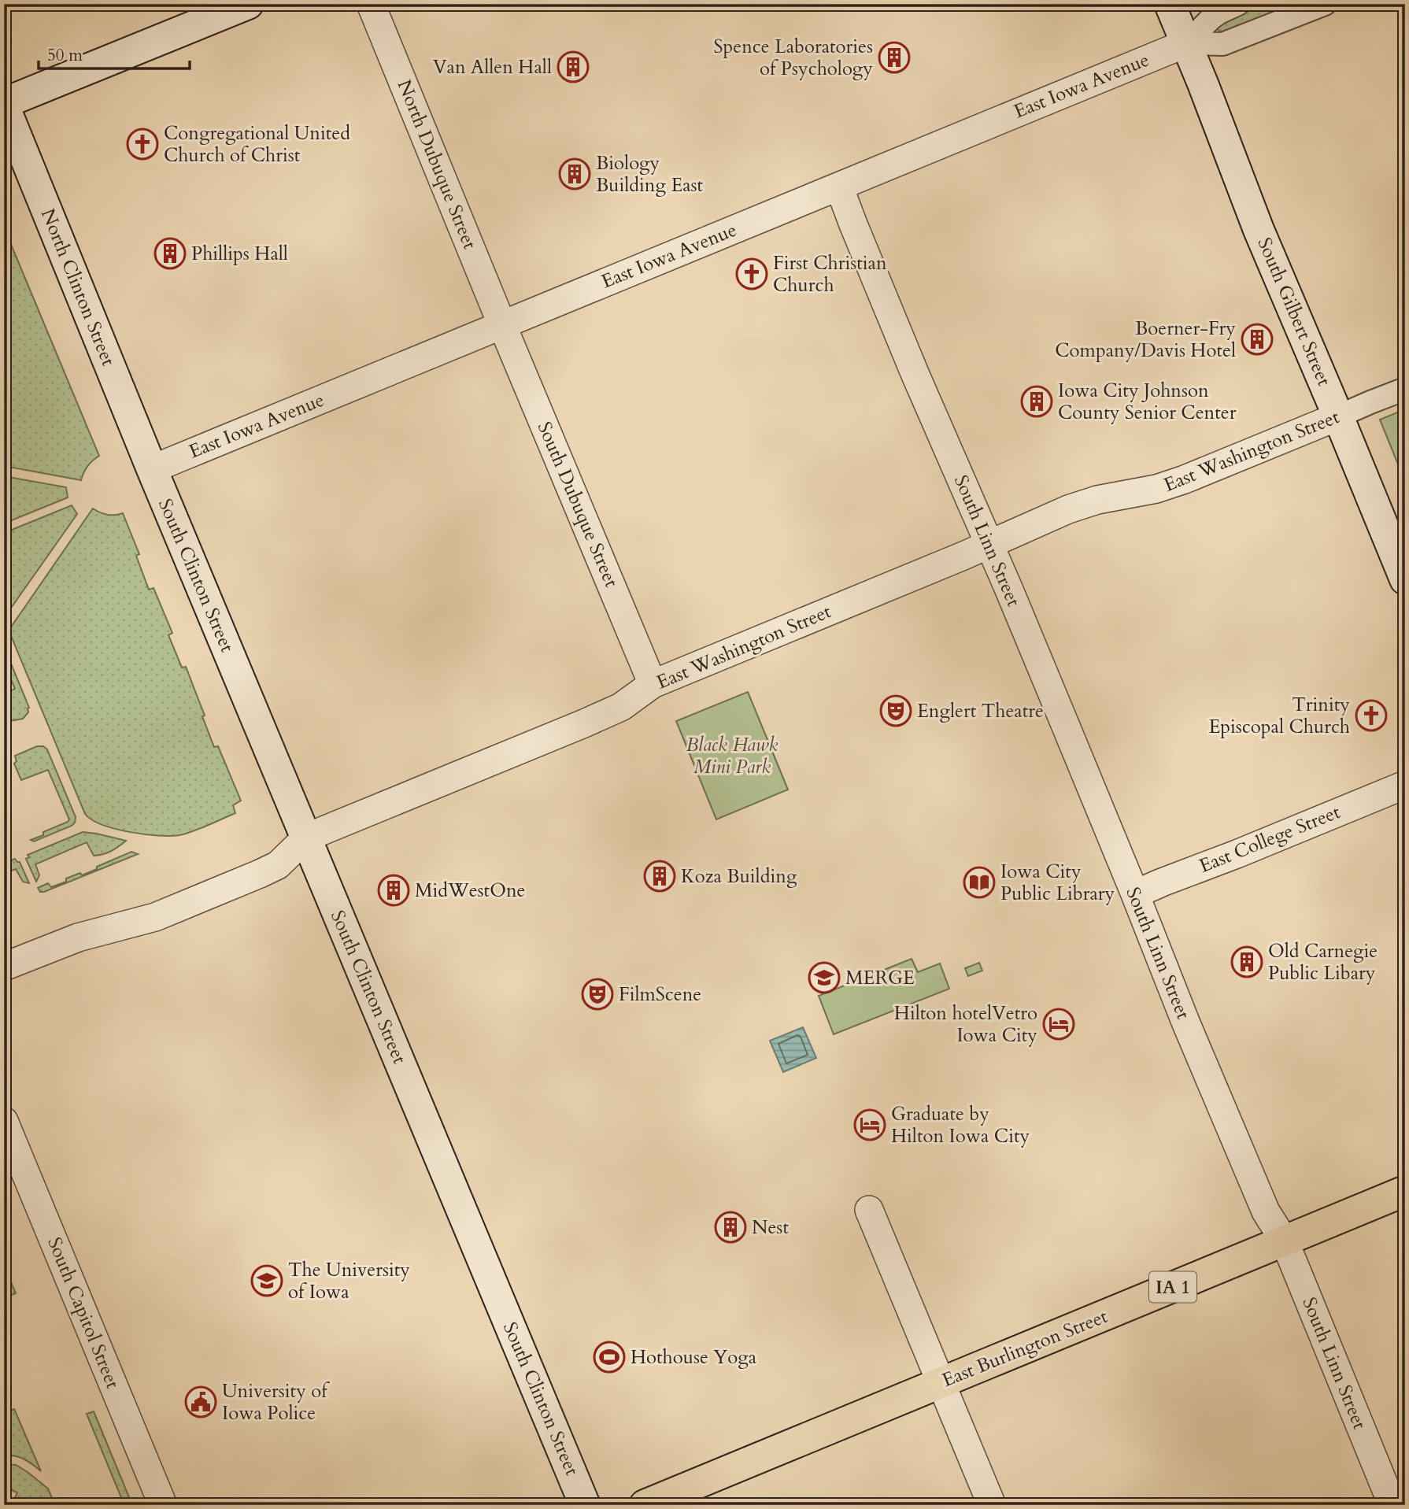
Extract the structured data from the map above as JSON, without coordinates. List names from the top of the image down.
{
  "streets": {
    "main road": [
      "North Clinton Street",
      "South Gilbert Street",
      "South Clinton Street",
      "IA 1",
      "East Burlington Street"
    ],
    "street": [
      "East Iowa Avenue",
      "North Dubuque Street",
      "East Washington Street",
      "South Dubuque Street",
      "South Linn Street",
      "East College Street",
      "South Capitol Street"
    ]
  },
  "crossings": [
    ["East Iowa Avenue", "North Dubuque Street"],
    ["East Iowa Avenue", "North Clinton Street"],
    ["East Iowa Avenue", "South Gilbert Street"],
    ["East Iowa Avenue", "South Dubuque Street"],
    ["East Iowa Avenue", "South Linn Street"],
    ["East Iowa Avenue", "South Clinton Street"],
    ["North Dubuque Street", "South Dubuque Street"],
    ["North Clinton Street", "South Clinton Street"],
    ["South Gilbert Street", "East Washington Street"],
    ["East Washington Street", "South Dubuque Street"],
    ["East Washington Street", "South Linn Street"],
    ["East Washington Street", "South Clinton Street"],
    ["South Linn Street", "East College Street"],
    ["South Linn Street", "East Burlington Street"]
  ],
  "parks": ["Black Hawk Mini Park"],
  "places": {
    "building": [
      "Spence Laboratories of Psychology",
      "Van Allen Hall",
      "Biology Building East",
      "Phillips Hall",
      "Boerner-Fry Company/Davis Hotel",
      "Iowa City Johnson County Senior Center",
      "Koza Building",
      "MidWestOne",
      "Old Carnegie Public Libary",
      "Nest"
    ],
    "church": ["Congregational United Church of Christ", "First Christian Church", "Trinity Episcopal Church"],
    "theatre": ["Englert Theatre", "FilmScene"],
    "library": ["Iowa City Public Library"],
    "school or university": ["MERGE", "The University of Iowa"],
    "hotel": ["Hilton hotelVetro Iowa City", "Graduate by Hilton Iowa City"],
    "sports": ["Hothouse Yoga"],
    "public building": ["University of Iowa Police"]
  },
  "scale_bar": "50 m"
}
